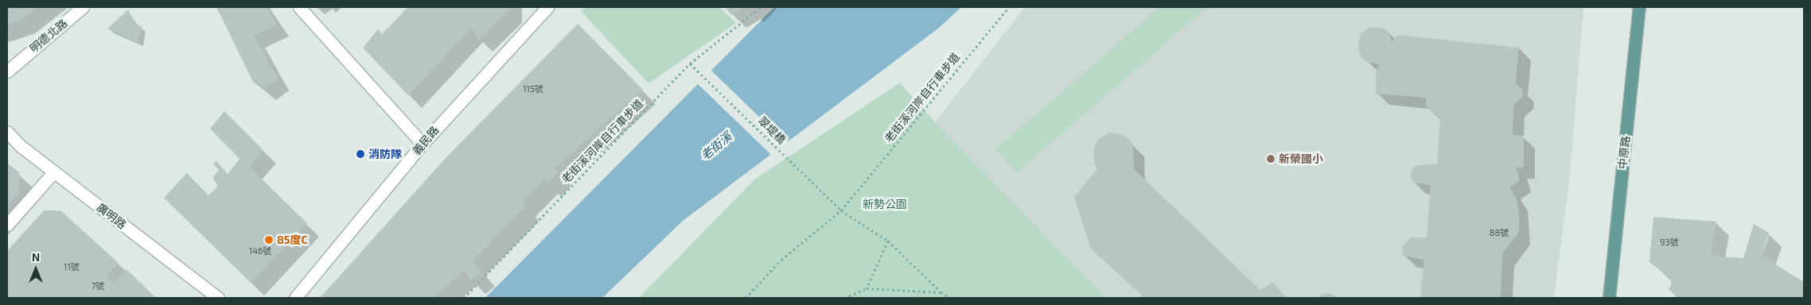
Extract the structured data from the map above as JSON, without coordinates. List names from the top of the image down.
{
  "streets": {
    "main road": ["中原路"],
    "street": ["明德北路", "義民路", "廣明路"],
    "path": ["老街溪河岸自行車步道", "翠堤橋"]
  },
  "crossings": [
    ["老街溪河岸自行車步道", "翠堤橋"]
  ],
  "water": ["老街溪"],
  "parks": ["新勢公園"],
  "places": ["消防隊", "新榮國小", "85度C"],
  "house_numbers": [
    "115號",
    "88號",
    "93號",
    "146號",
    "11號",
    "7號"
  ],
  "north": "top"
}
